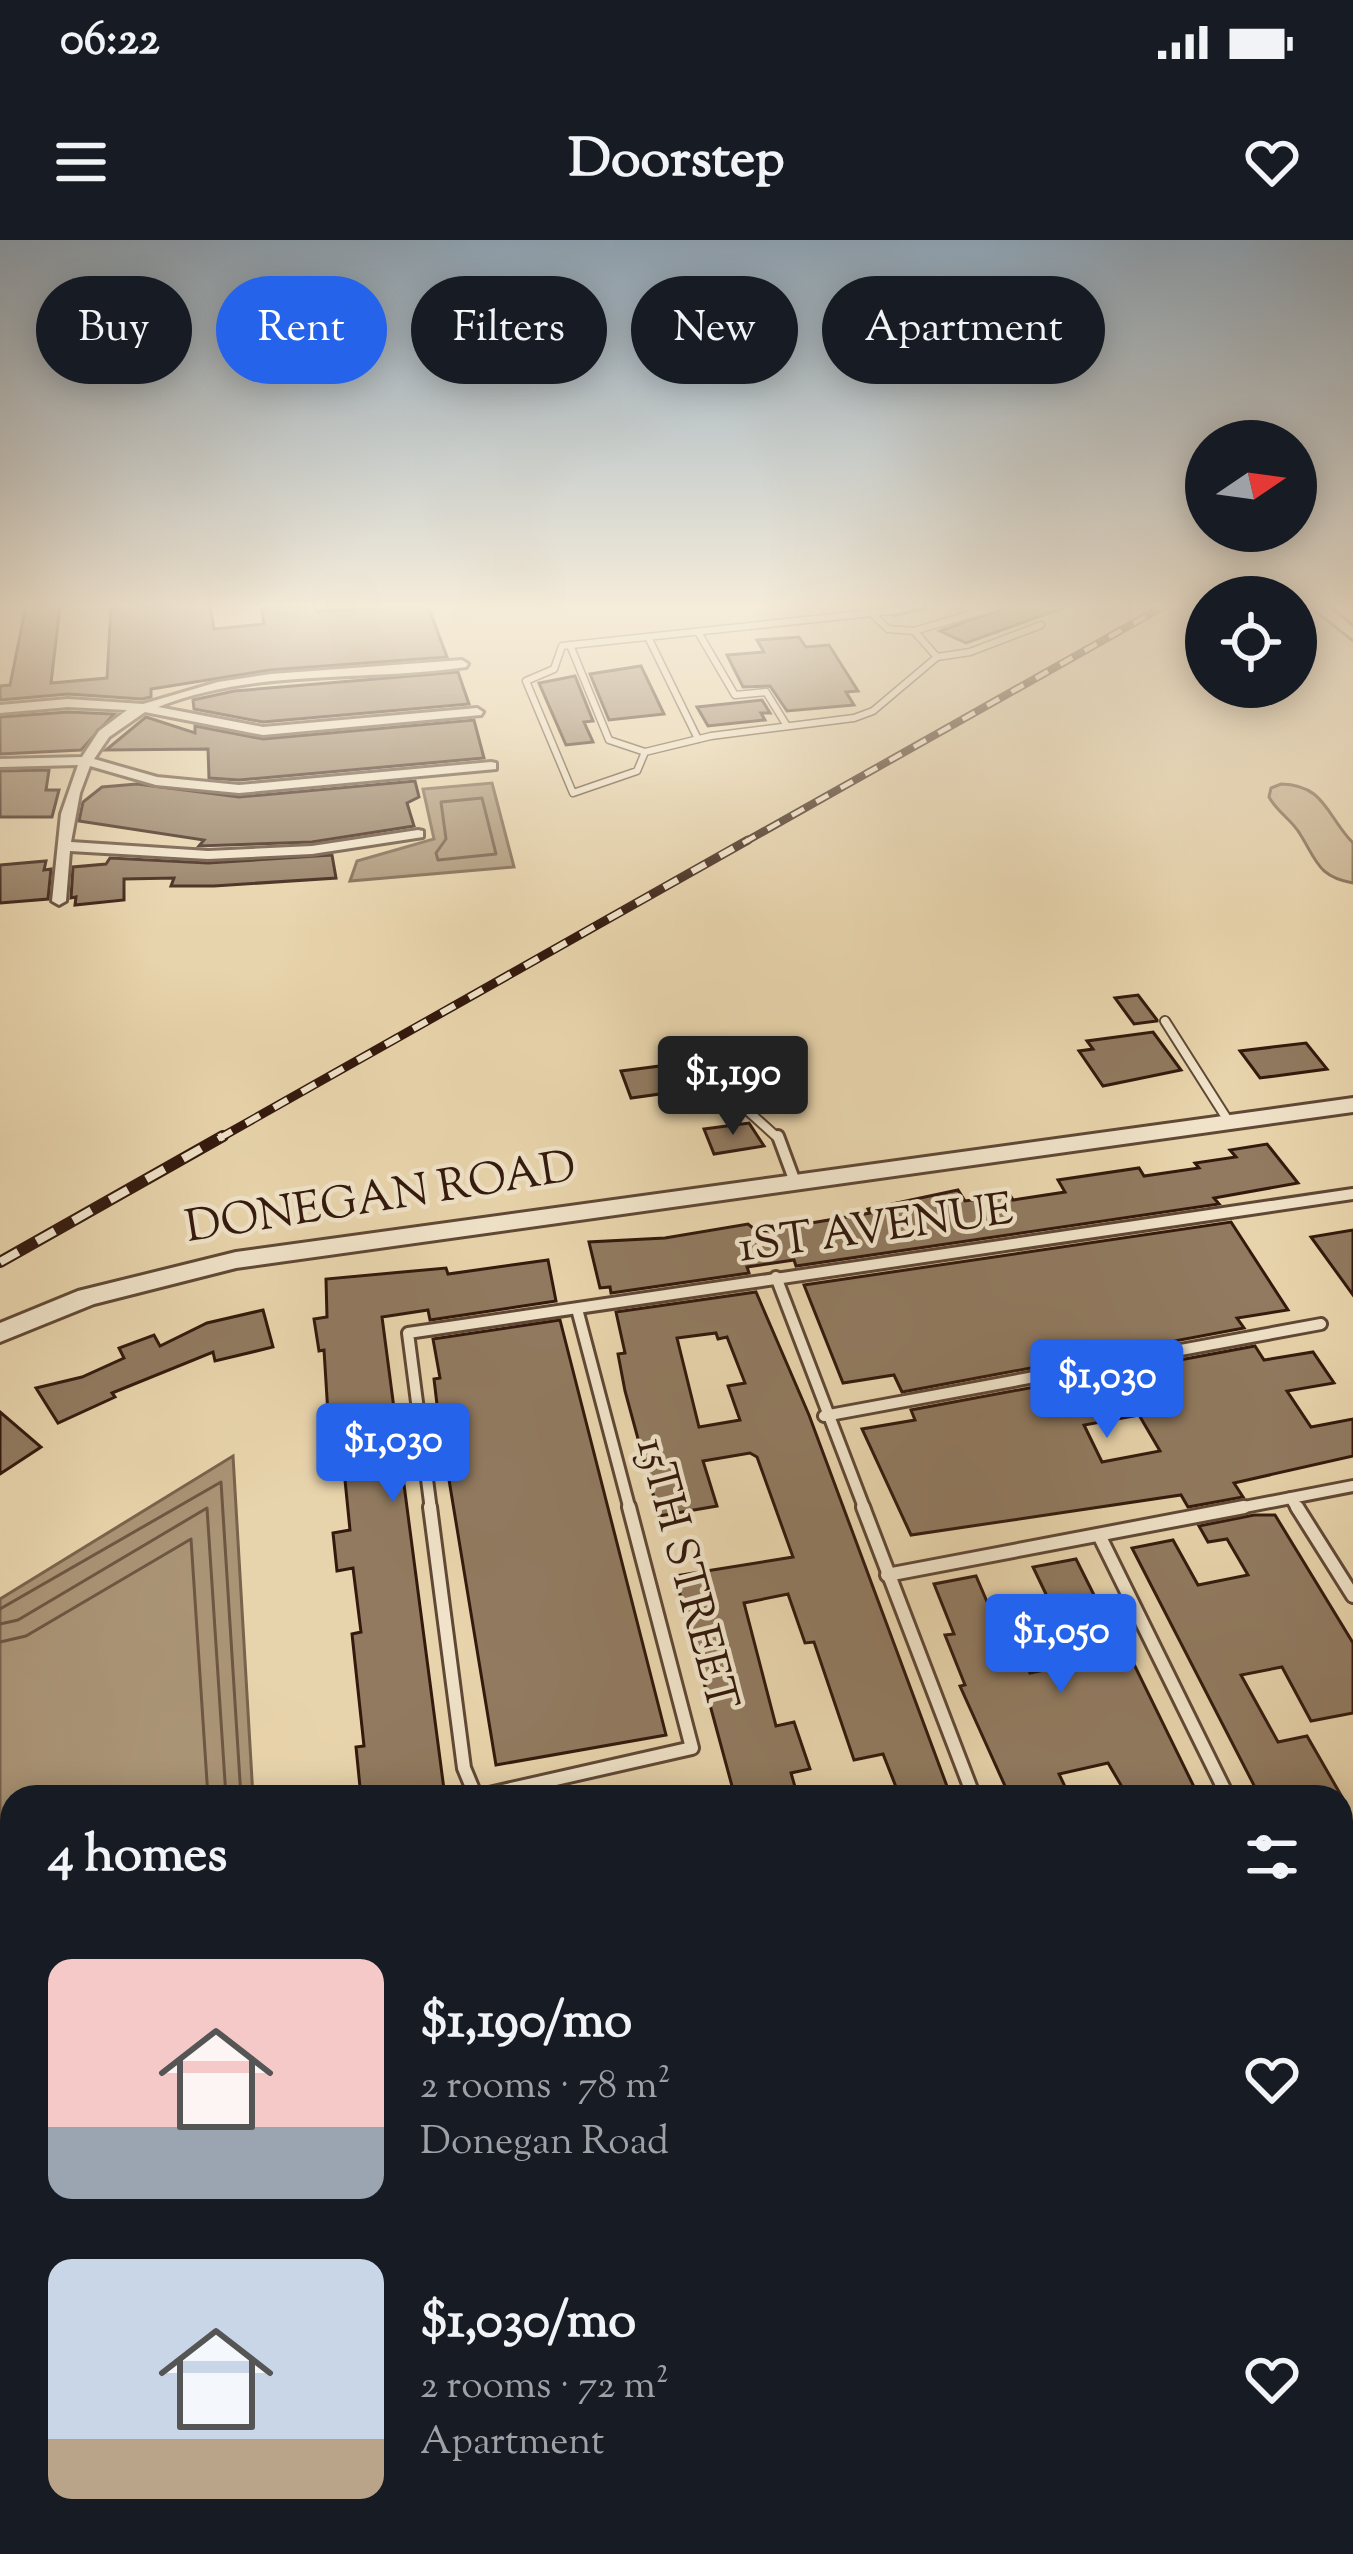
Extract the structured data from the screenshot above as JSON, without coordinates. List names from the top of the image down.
{
  "streets": {
    "street": ["DONEGAN ROAD"],
    "lane": ["1ST AVENUE", "15TH STREET"]
  },
  "crossings": [
    ["1ST AVENUE", "15TH STREET"]
  ],
  "north": "right",
  "page": {
    "status": "06:22",
    "header": "Doorstep",
    "chip": [
      "Buy",
      "Rent",
      "Filters",
      "New",
      "Apartment"
    ],
    "price": [
      "$1,190",
      "$1,030",
      "$1,030",
      "$1,050"
    ],
    "heading": "4 homes",
    "list": [
      {
        "name": "$1,190/mo",
        "note": "2 rooms · 78 m² · Donegan Road"
      },
      {
        "name": "$1,030/mo",
        "note": "2 rooms · 72 m² · Apartment"
      }
    ]
  }
}
